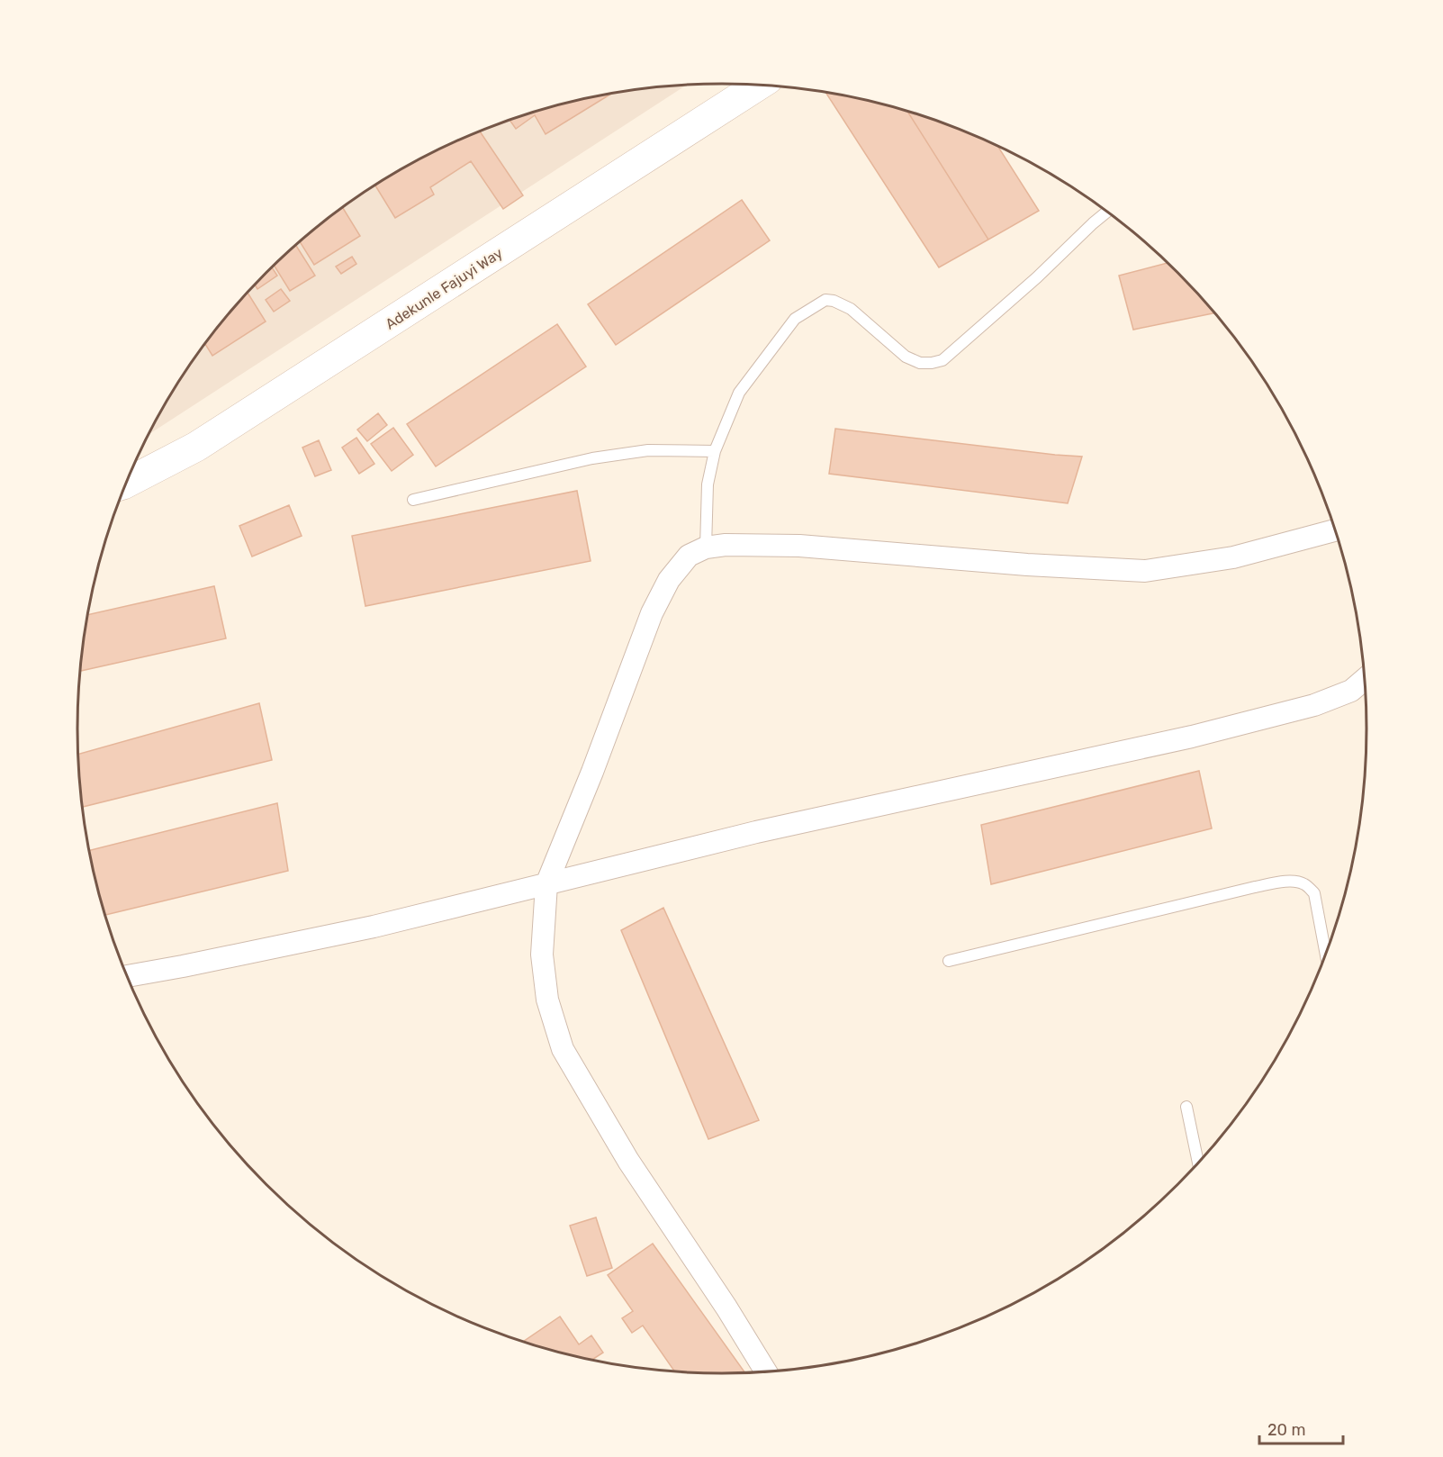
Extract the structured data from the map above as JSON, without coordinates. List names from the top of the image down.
{
  "streets": {
    "street": ["Adekunle Fajuyi Way"]
  },
  "scale_bar": "20 m"
}
